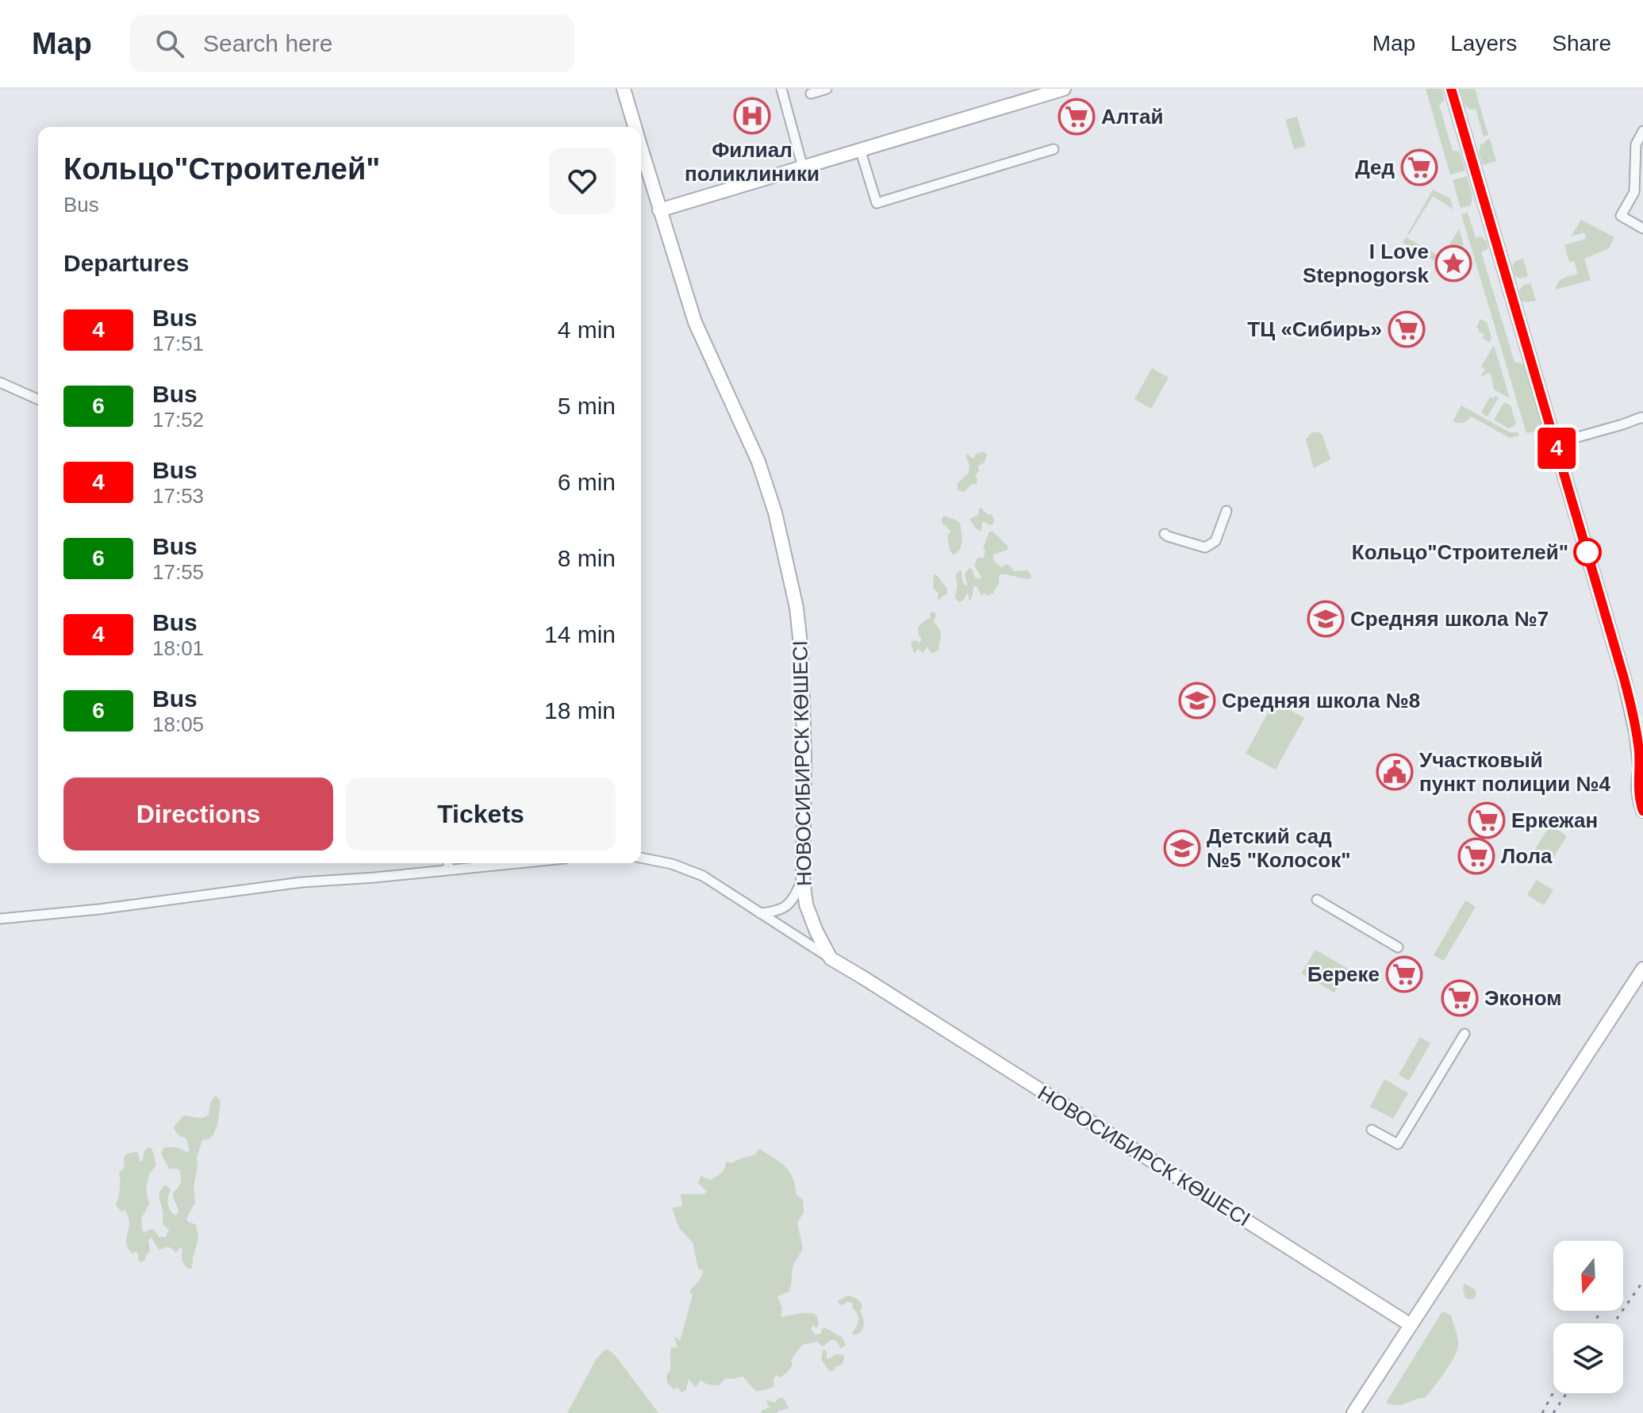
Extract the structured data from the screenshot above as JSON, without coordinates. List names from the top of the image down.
{
  "streets": {
    "main road": ["НОВОСИБИРСК КӨШЕСІ"]
  },
  "places": {
    "hospital": ["Филиал поликлиники"],
    "supermarket": [
      "Алтай",
      "Дед",
      "ТЦ «Сибирь»",
      "Еркежан",
      "Лола",
      "Береке",
      "Эконом"
    ],
    "place": ["I Love Stepnogorsk"],
    "other": ["Кольцо\"Строителей\""],
    "school or university": ["Средняя школа №7", "Средняя школа №8", "Детский сад №5 \"Колосок\""],
    "public building": ["Участковый пункт полиции №4"]
  },
  "lines": ["bus line 4"],
  "north": "bottom",
  "page": {
    "header": "Map",
    "search": "Search here",
    "nav": ["Map", "Layers", "Share"],
    "on_map": "4",
    "heading": [
      ["Кольцо\"Строителей\"", "Bus"],
      "Departures"
    ],
    "list": [
      {
        "mark": "4",
        "name": "Bus",
        "note": "17:51",
        "value": "4 min"
      },
      {
        "mark": "6",
        "name": "Bus",
        "note": "17:52",
        "value": "5 min"
      },
      {
        "mark": "4",
        "name": "Bus",
        "note": "17:53",
        "value": "6 min"
      },
      {
        "mark": "6",
        "name": "Bus",
        "note": "17:55",
        "value": "8 min"
      },
      {
        "mark": "4",
        "name": "Bus",
        "note": "18:01",
        "value": "14 min"
      },
      {
        "mark": "6",
        "name": "Bus",
        "note": "18:05",
        "value": "18 min"
      }
    ],
    "buttons": ["Directions", "Tickets"]
  }
}
